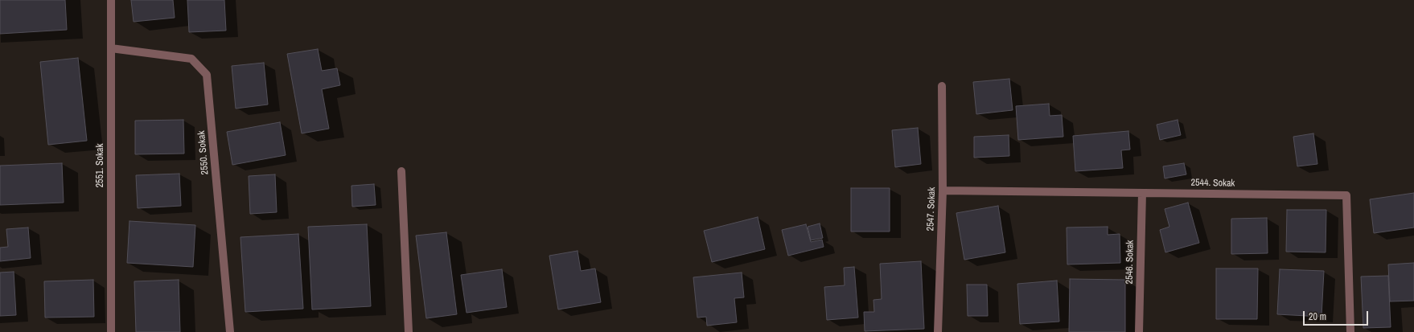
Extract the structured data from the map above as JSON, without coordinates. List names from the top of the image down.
{
  "streets": {
    "street": [
      "2550. Sokak",
      "2551. Sokak",
      "2544. Sokak",
      "2547. Sokak",
      "2546. Sokak"
    ]
  },
  "crossings": [
    ["2550. Sokak", "2551. Sokak"],
    ["2544. Sokak", "2547. Sokak"],
    ["2544. Sokak", "2546. Sokak"]
  ],
  "scale_bar": "20 m"
}
